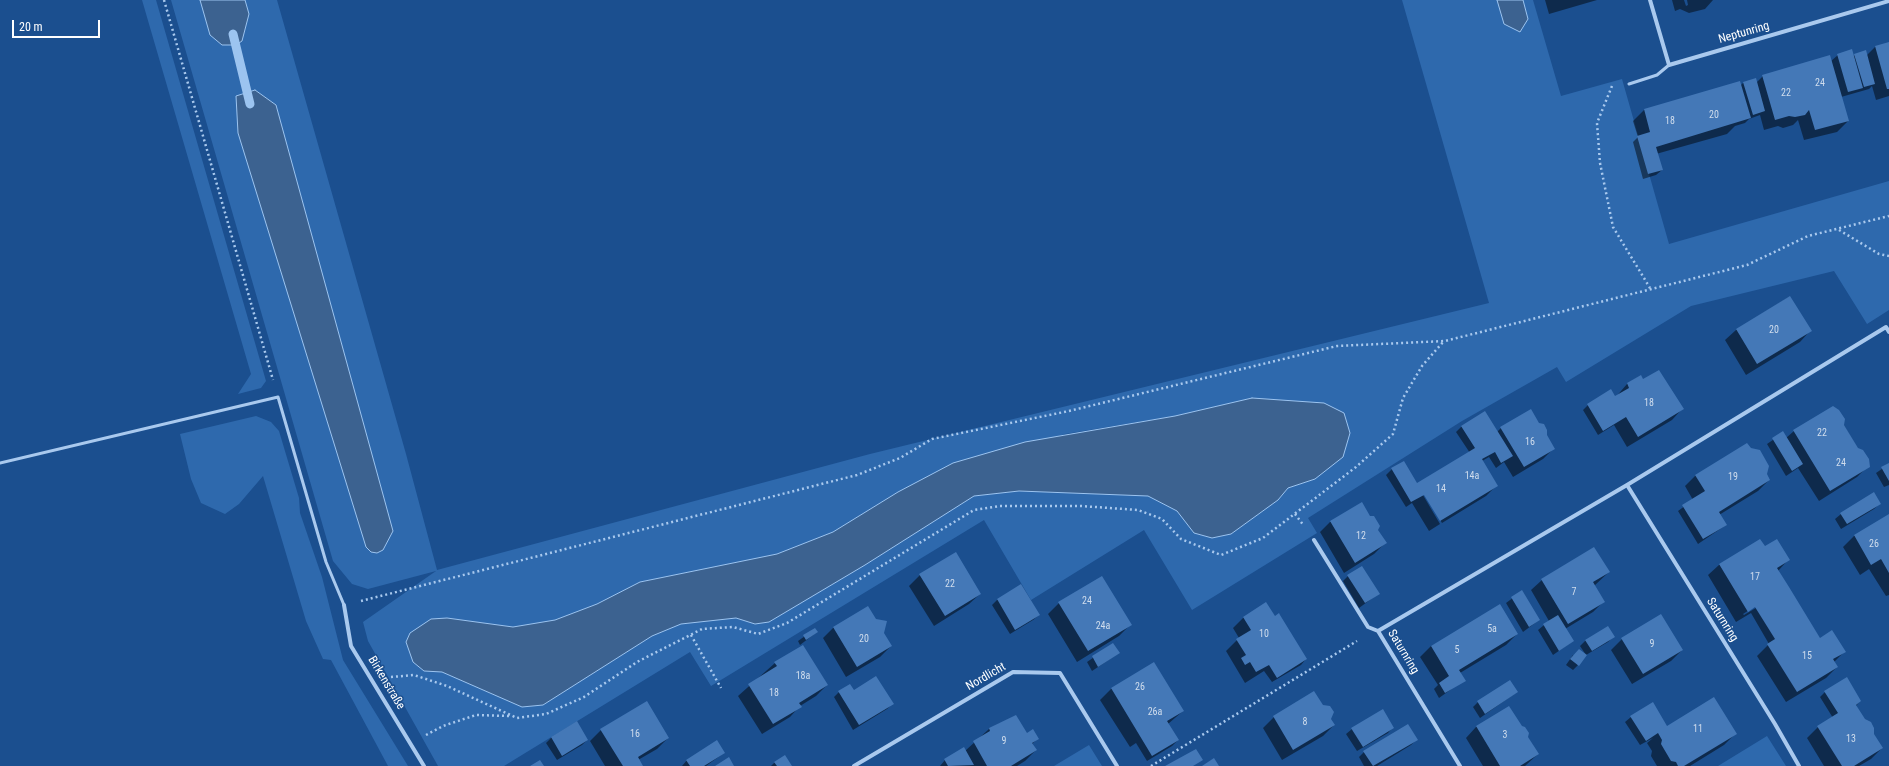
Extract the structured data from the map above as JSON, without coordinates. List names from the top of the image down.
{
  "streets": {
    "street": [
      "Neptunring",
      "Saturnring",
      "Nordlicht",
      "Birkenstraße"
    ]
  },
  "house_numbers": [
    "24",
    "22",
    "20",
    "18",
    "20",
    "18",
    "22",
    "16",
    "24",
    "14a",
    "19",
    "14",
    "12",
    "26",
    "17",
    "22",
    "7",
    "24",
    "24a",
    "5a",
    "10",
    "20",
    "9",
    "5",
    "15",
    "18a",
    "26",
    "18",
    "26a",
    "8",
    "11",
    "16",
    "3",
    "13",
    "9"
  ],
  "scale_bar": "20 m"
}
